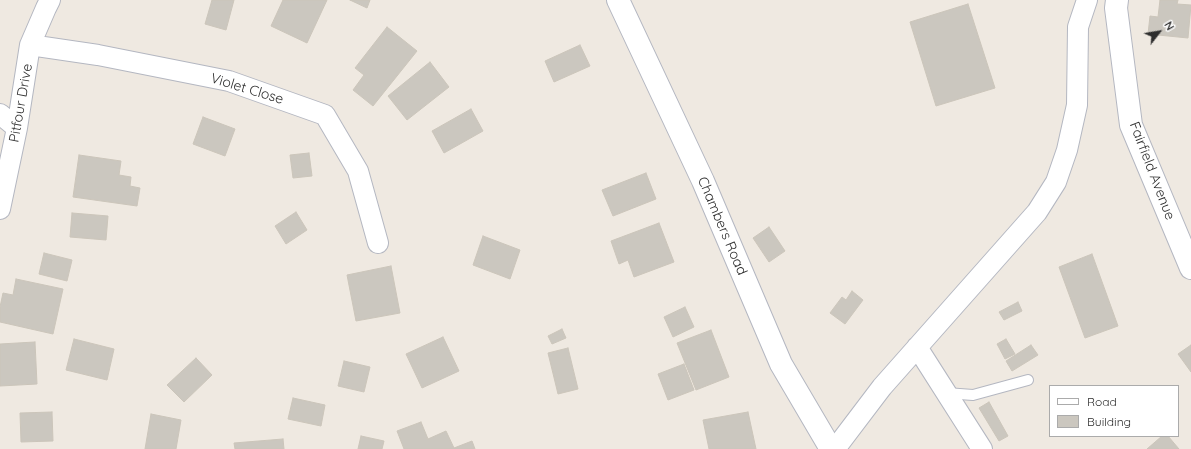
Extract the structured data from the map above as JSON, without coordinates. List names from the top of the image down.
{
  "streets": {
    "street": [
      "Violet Close",
      "Pitfour Drive",
      "Fairfield Avenue",
      "Chambers Road"
    ]
  },
  "crossings": [
    ["Violet Close", "Pitfour Drive"]
  ],
  "legend": ["Road", "Building"],
  "north": "top right"
}
